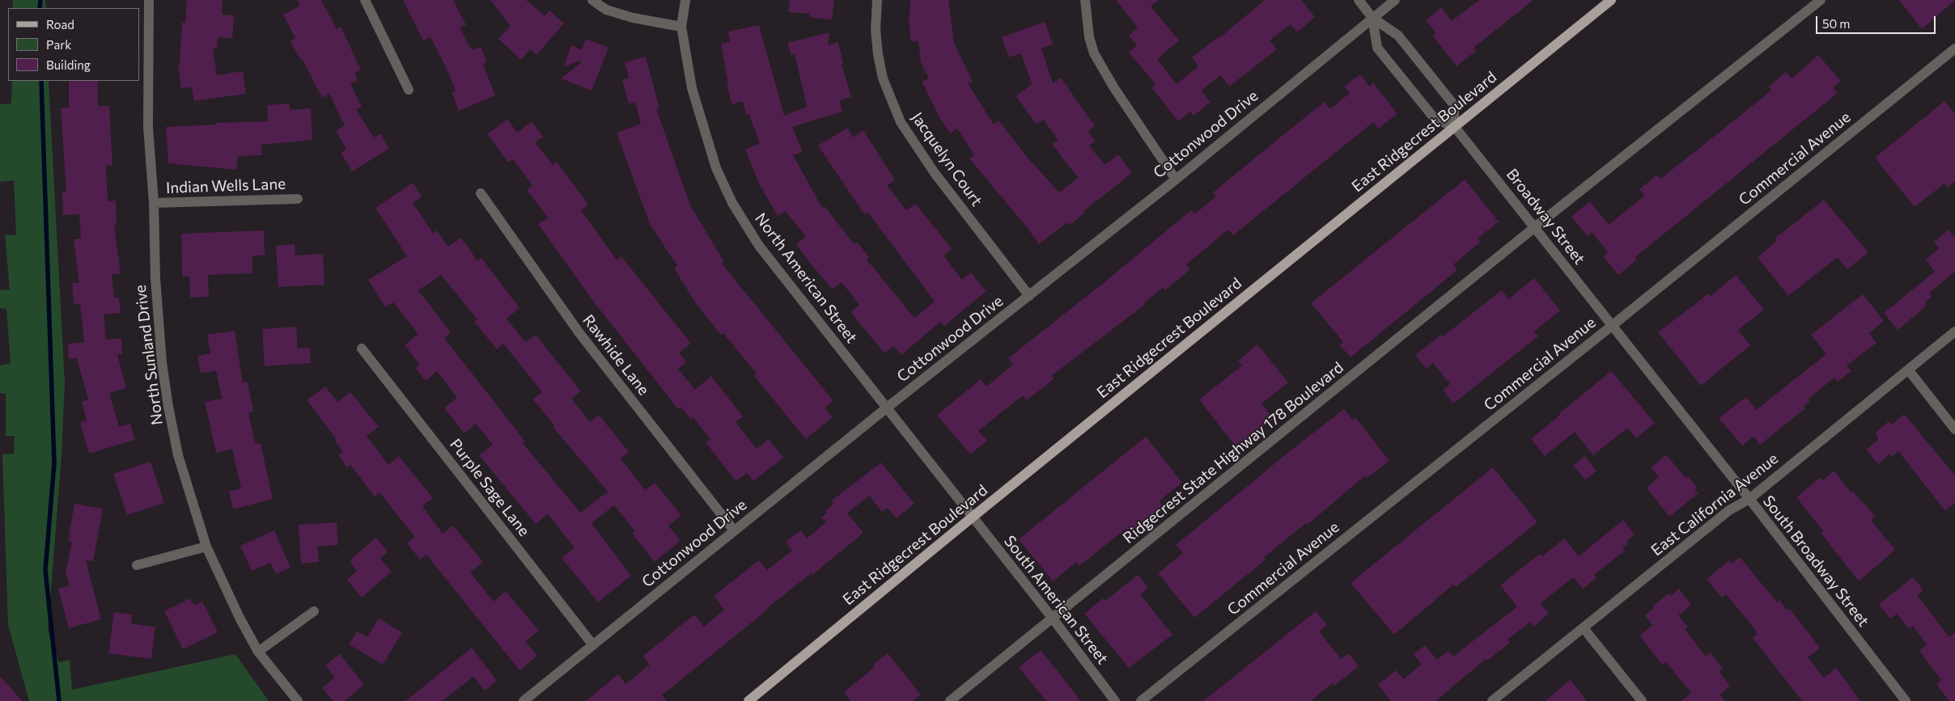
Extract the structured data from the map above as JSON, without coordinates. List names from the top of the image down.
{
  "streets": {
    "main road": ["East Ridgecrest Boulevard"],
    "street": [
      "Cottonwood Drive",
      "Commercial Avenue",
      "Jacquelyn Court",
      "Indian Wells Lane",
      "Broadway Street",
      "North American Street",
      "North Sunland Drive",
      "Rawhide Lane",
      "Ridgecrest State Highway 178 Boulevard",
      "Purple Sage Lane",
      "East California Avenue",
      "South Broadway Street",
      "South American Street"
    ]
  },
  "crossings": [
    ["East Ridgecrest Boulevard", "Broadway Street"],
    ["East Ridgecrest Boulevard", "North American Street"],
    ["East Ridgecrest Boulevard", "South American Street"],
    ["Cottonwood Drive", "Jacquelyn Court"],
    ["Cottonwood Drive", "North American Street"],
    ["Cottonwood Drive", "Rawhide Lane"],
    ["Cottonwood Drive", "Purple Sage Lane"],
    ["Commercial Avenue", "Broadway Street"],
    ["Commercial Avenue", "South Broadway Street"],
    ["Indian Wells Lane", "North Sunland Drive"],
    ["Broadway Street", "Ridgecrest State Highway 178 Boulevard"],
    ["Broadway Street", "South Broadway Street"],
    ["North American Street", "South American Street"],
    ["Ridgecrest State Highway 178 Boulevard", "South American Street"],
    ["East California Avenue", "South Broadway Street"]
  ],
  "legend": ["Road", "Park", "Building"],
  "scale_bar": "50 m"
}
